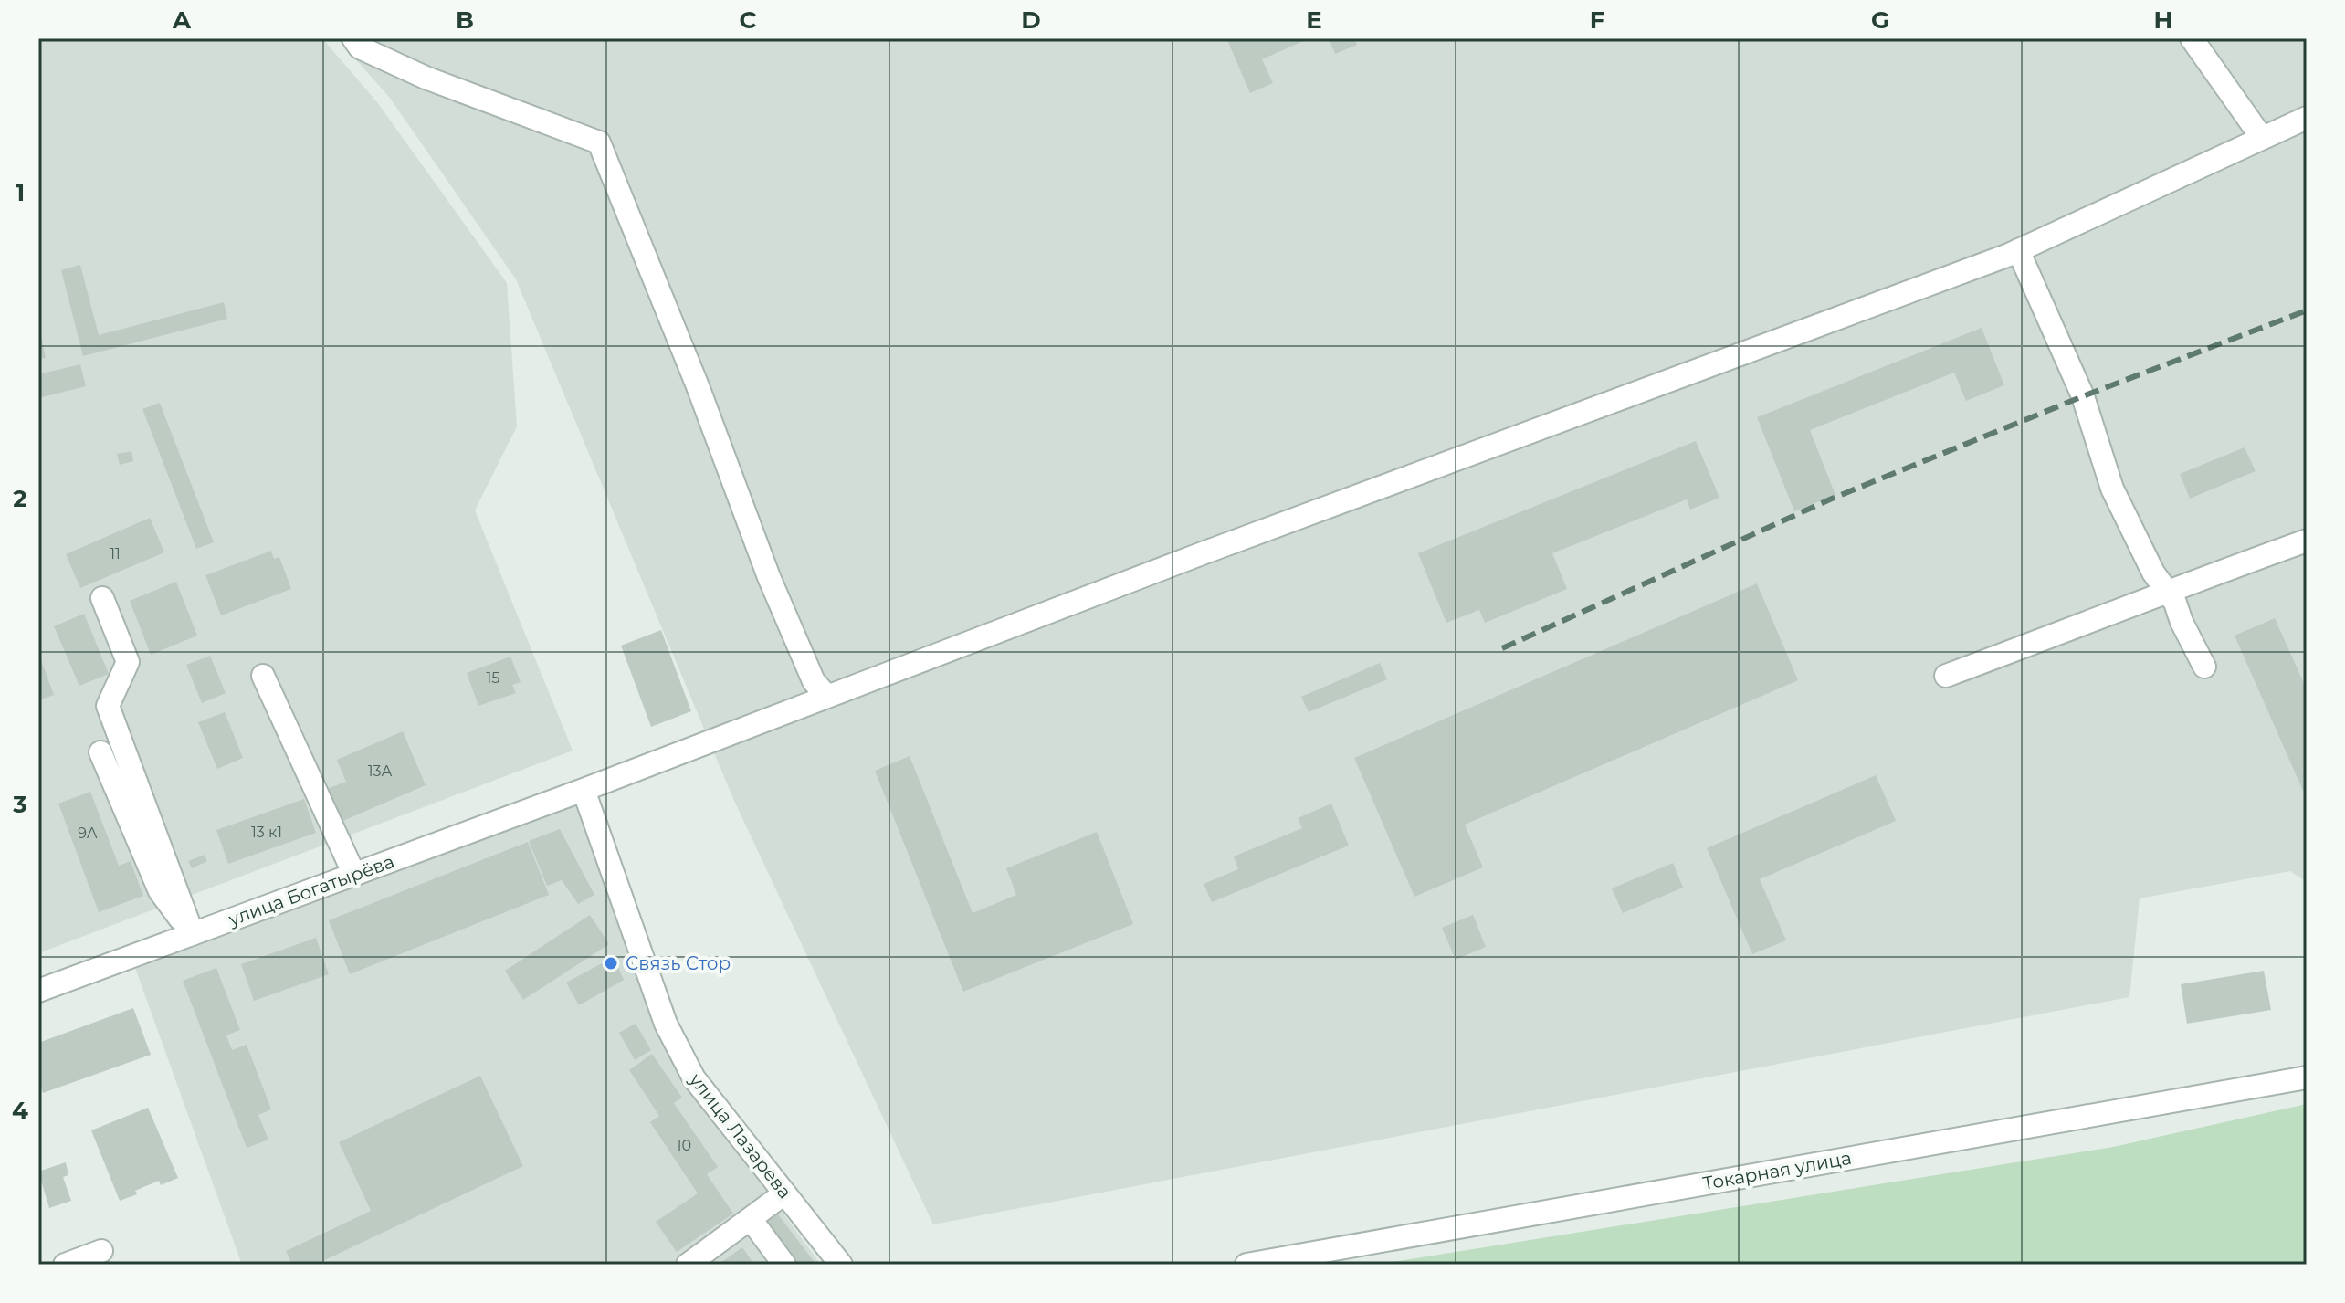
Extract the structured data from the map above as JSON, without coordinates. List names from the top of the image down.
{
  "streets": {
    "street": ["улица Богатырёва", "улица Лазарева", "Токарная улица"]
  },
  "crossings": [
    ["улица Богатырёва", "улица Лазарева"]
  ],
  "places": ["Связь Стор"],
  "house_numbers": [
    "11",
    "15",
    "13А",
    "13 к1",
    "9А",
    "10"
  ],
  "grid": {
    "columns": [
      "A",
      "B",
      "C",
      "D",
      "E",
      "F",
      "G",
      "H"
    ],
    "rows": [
      "1",
      "2",
      "3",
      "4"
    ]
  }
}
